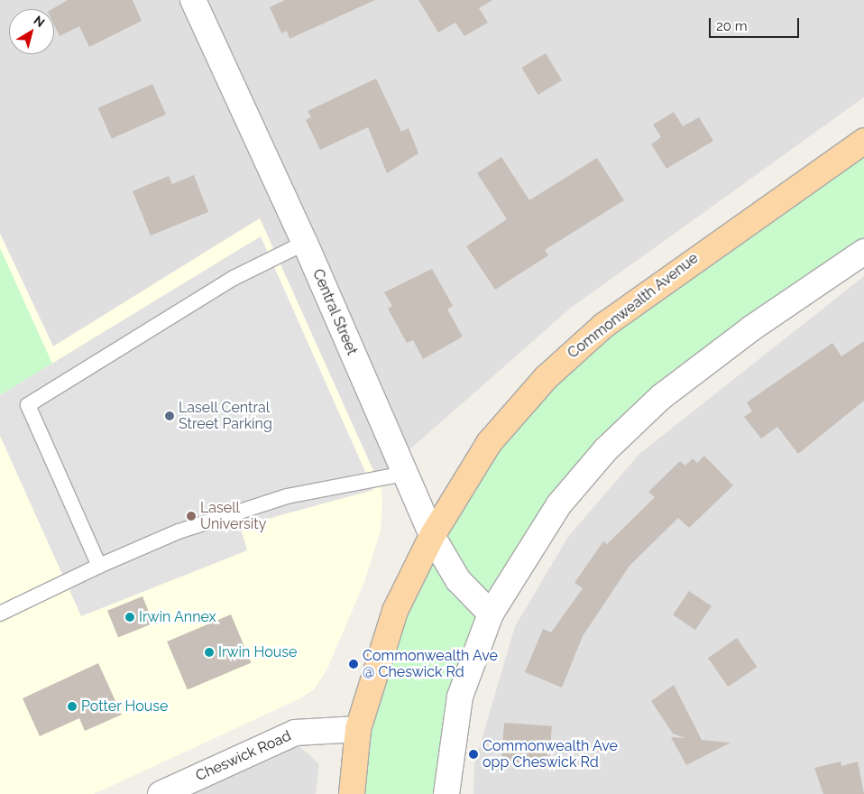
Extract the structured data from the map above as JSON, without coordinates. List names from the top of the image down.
{
  "streets": {
    "main road": ["Commonwealth Avenue"],
    "street": ["Central Street", "Cheswick Road"]
  },
  "crossings": [
    ["Commonwealth Avenue", "Central Street"],
    ["Commonwealth Avenue", "Cheswick Road"]
  ],
  "places": [
    "Lasell Central Street Parking",
    "Lasell University",
    "Irwin Annex",
    "Irwin House",
    "Commonwealth Ave @ Cheswick Rd",
    "Potter House",
    "Commonwealth Ave opp Cheswick Rd"
  ],
  "scale_bar": "20 m",
  "north": "top right"
}
